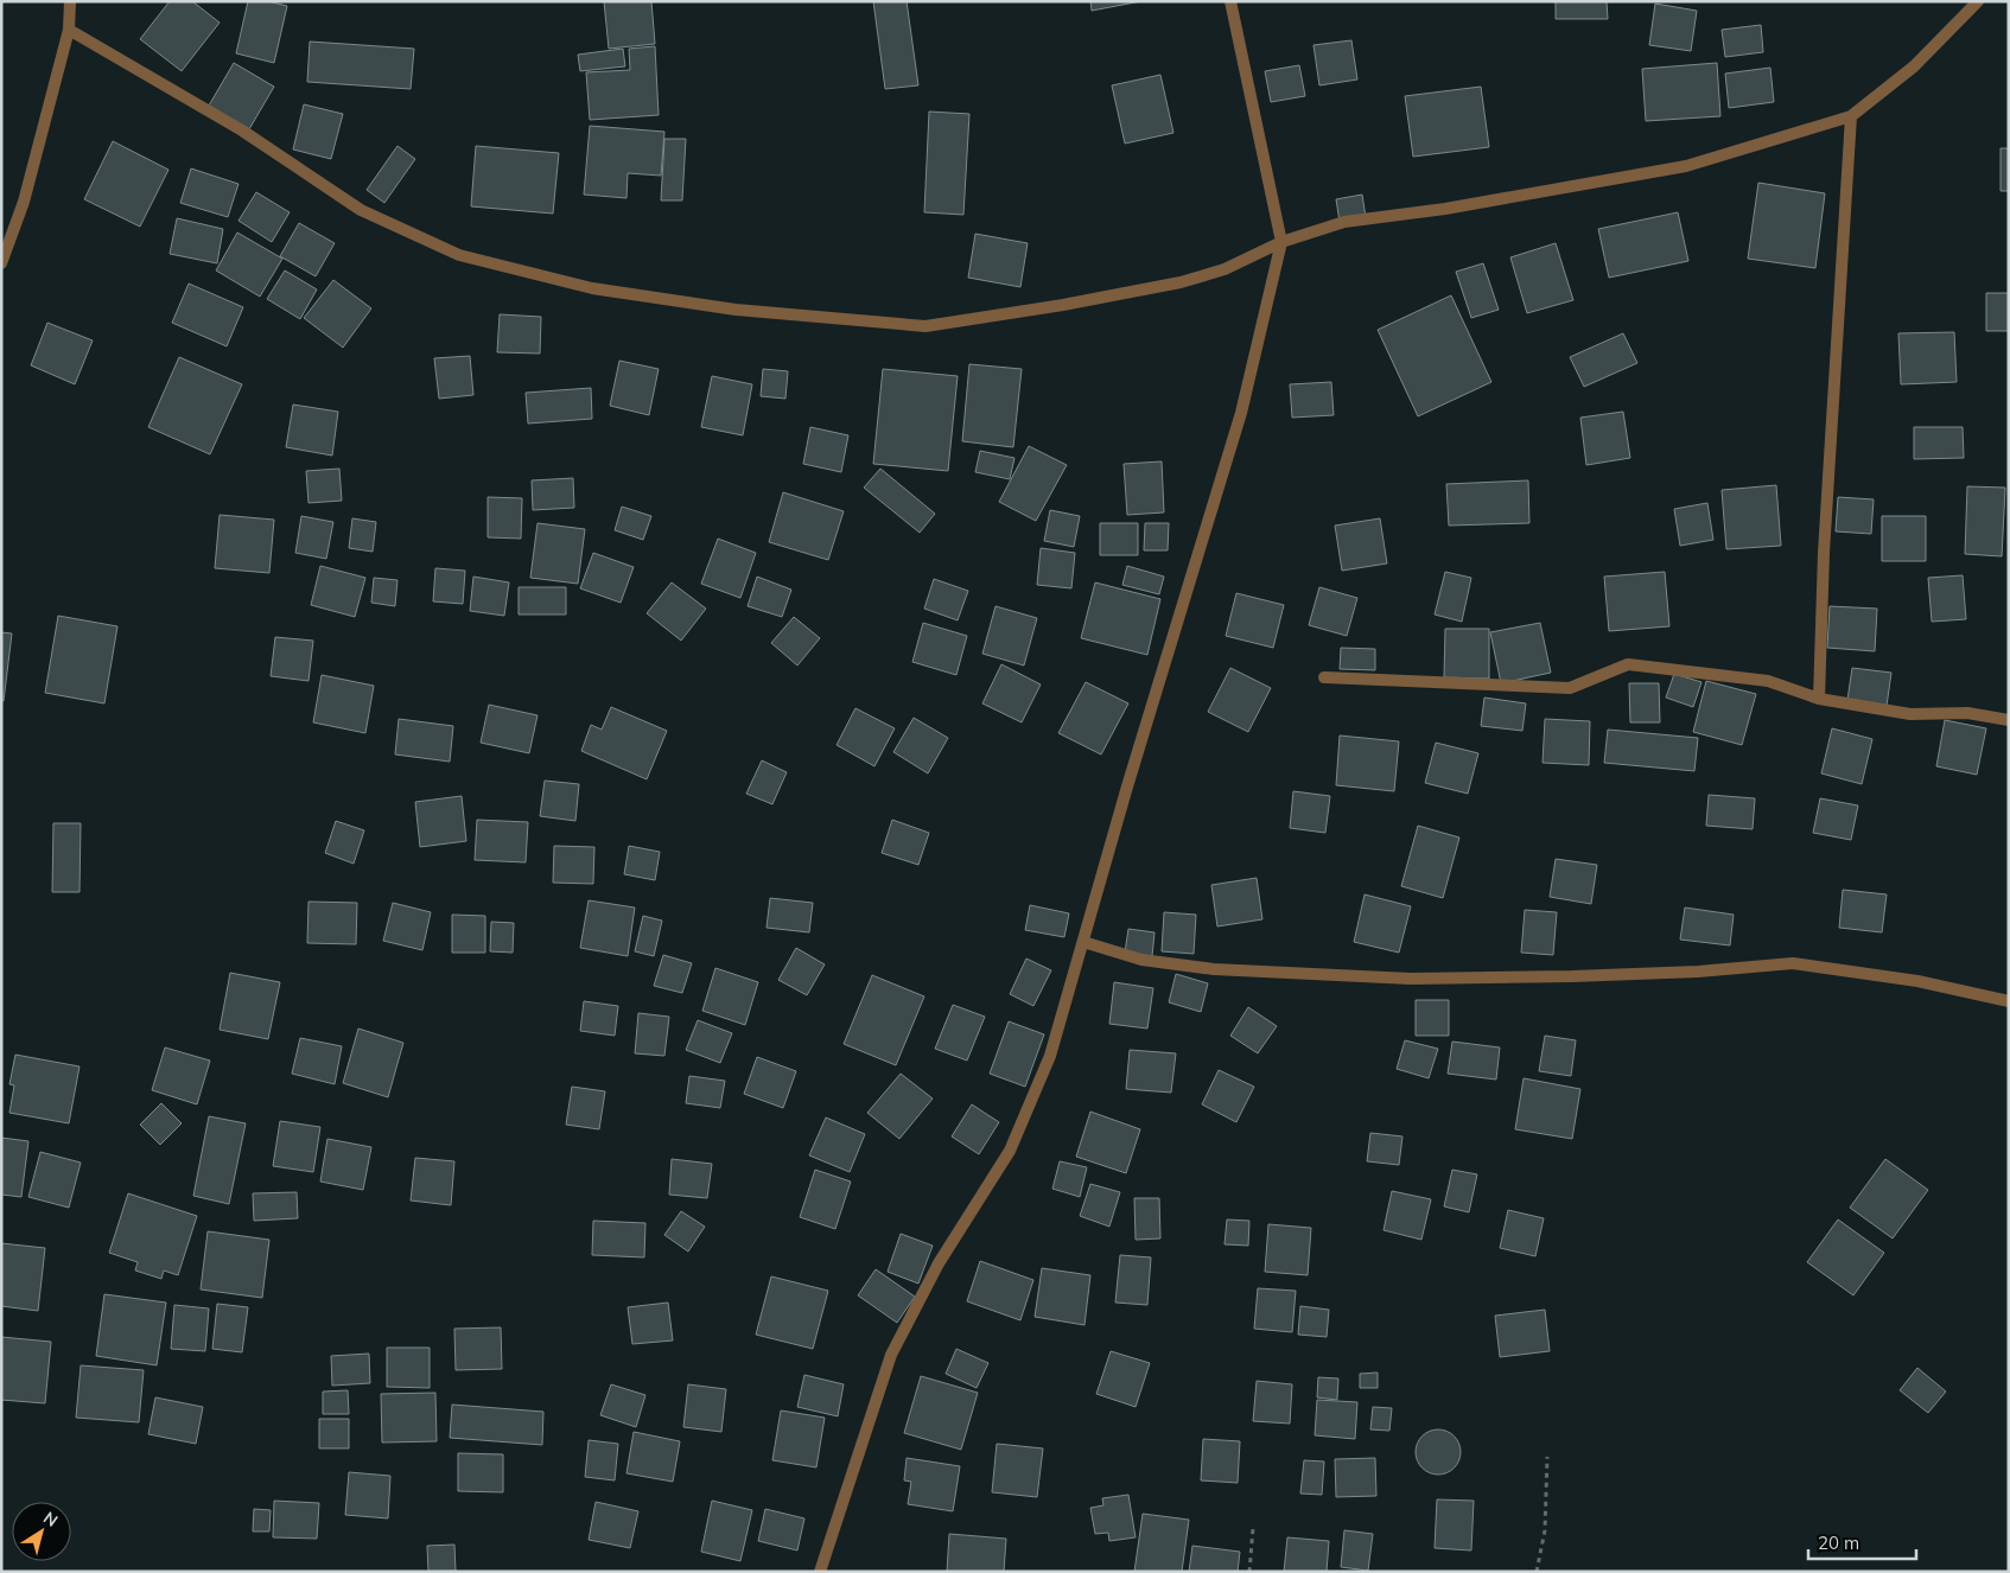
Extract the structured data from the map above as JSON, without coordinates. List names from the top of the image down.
{
  "scale_bar": "20 m",
  "north": "top right"
}
